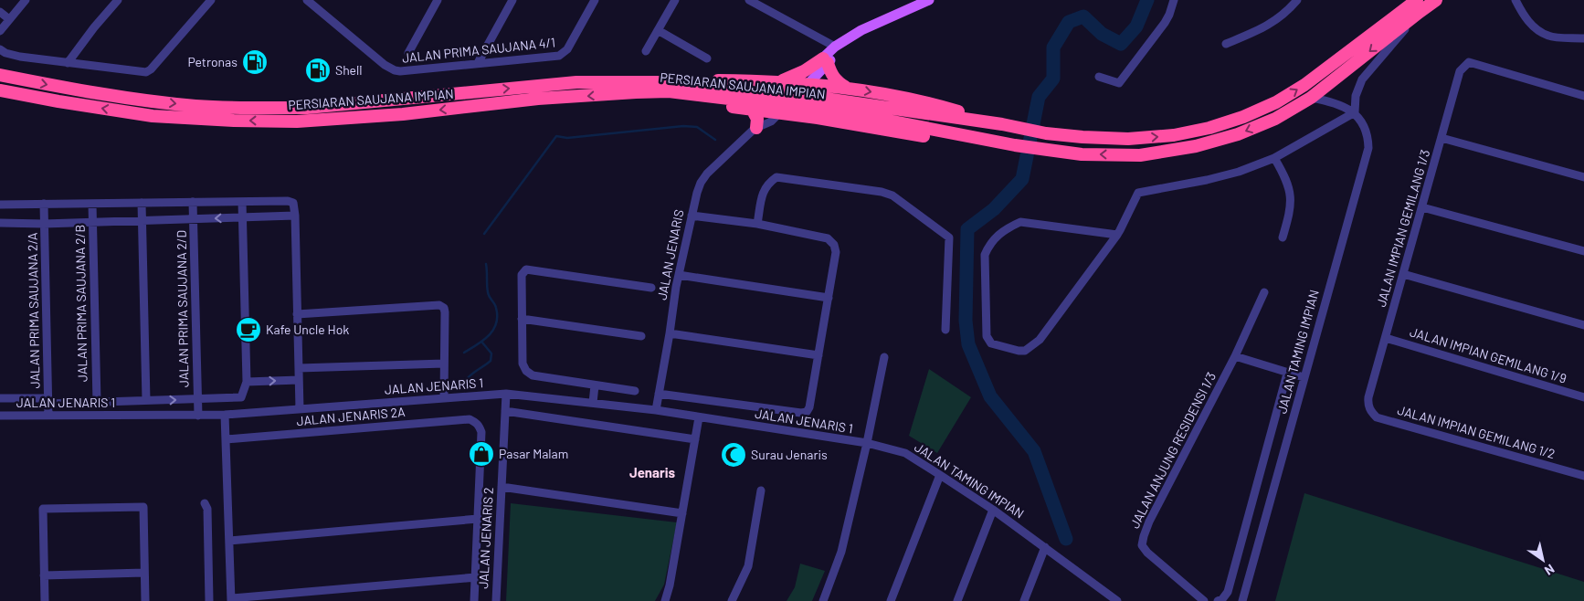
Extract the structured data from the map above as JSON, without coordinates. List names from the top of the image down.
{
  "streets": {
    "highway": ["PERSIARAN SAUJANA IMPIAN"],
    "street": [
      "JALAN PRIMA SAUJANA 4/1",
      "JALAN IMPIAN GEMILANG 1/3",
      "JALAN JENARIS",
      "JALAN PRIMA SAUJANA 2/B",
      "JALAN PRIMA SAUJANA 2/D",
      "JALAN PRIMA SAUJANA 2/A",
      "JALAN TAMING IMPIAN",
      "JALAN IMPIAN GEMILANG 1/9",
      "JALAN JENARIS 1",
      "JALAN JENARIS 2A",
      "JALAN IMPIAN GEMILANG 1/2",
      "JALAN ANJUNG RESIDENSI 1/3",
      "JALAN JENARIS 2"
    ]
  },
  "crossings": [
    ["JALAN IMPIAN GEMILANG 1/3", "JALAN IMPIAN GEMILANG 1/9"],
    ["JALAN IMPIAN GEMILANG 1/3", "JALAN IMPIAN GEMILANG 1/2"],
    ["JALAN JENARIS", "JALAN JENARIS 1"],
    ["JALAN PRIMA SAUJANA 2/D", "JALAN JENARIS 1"],
    ["JALAN PRIMA SAUJANA 2/A", "JALAN JENARIS 1"],
    ["JALAN TAMING IMPIAN", "JALAN JENARIS 1"],
    ["JALAN JENARIS 1", "JALAN JENARIS 2"]
  ],
  "districts": ["Jenaris"],
  "places": {
    "fuel station": ["Petronas", "Shell"],
    "cafe": ["Kafe Uncle Hok"],
    "shop": ["Pasar Malam"],
    "mosque": ["Surau Jenaris"]
  },
  "north": "bottom right"
}
